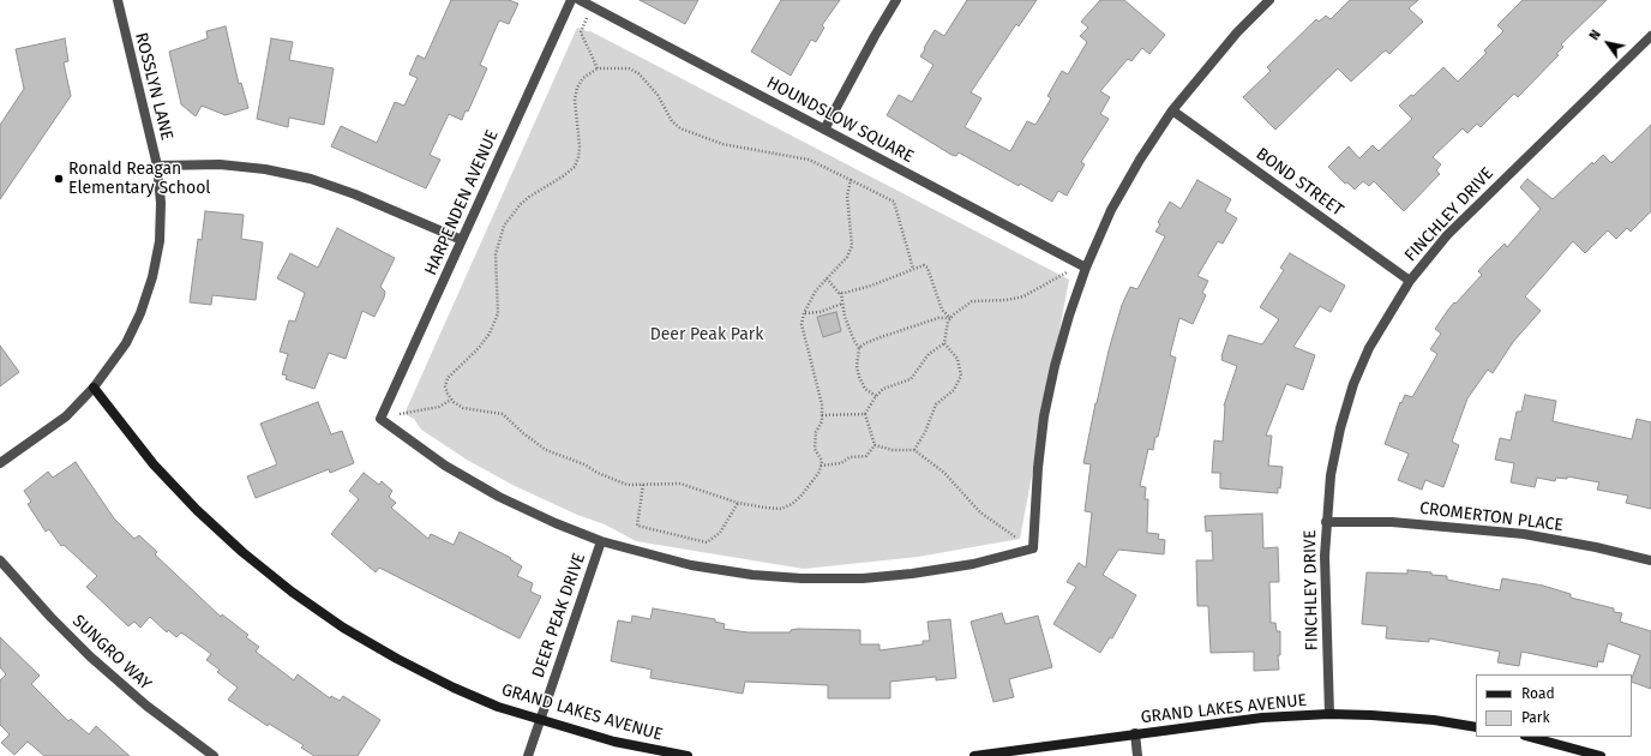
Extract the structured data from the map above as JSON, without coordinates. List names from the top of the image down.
{
  "streets": {
    "street": [
      "ROSSLYN LANE",
      "HOUNDSLOW SQUARE",
      "BOND STREET",
      "HARPENDEN AVENUE",
      "FINCHLEY DRIVE",
      "CROMERTON PLACE",
      "DEER PEAK DRIVE",
      "SUNGRO WAY",
      "GRAND LAKES AVENUE"
    ]
  },
  "crossings": [
    ["ROSSLYN LANE", "GRAND LAKES AVENUE"],
    ["BOND STREET", "FINCHLEY DRIVE"],
    ["FINCHLEY DRIVE", "CROMERTON PLACE"],
    ["FINCHLEY DRIVE", "GRAND LAKES AVENUE"],
    ["DEER PEAK DRIVE", "GRAND LAKES AVENUE"]
  ],
  "parks": ["Deer Peak Park"],
  "places": ["Ronald Reagan Elementary School"],
  "legend": ["Road", "Park"],
  "north": "top left"
}
